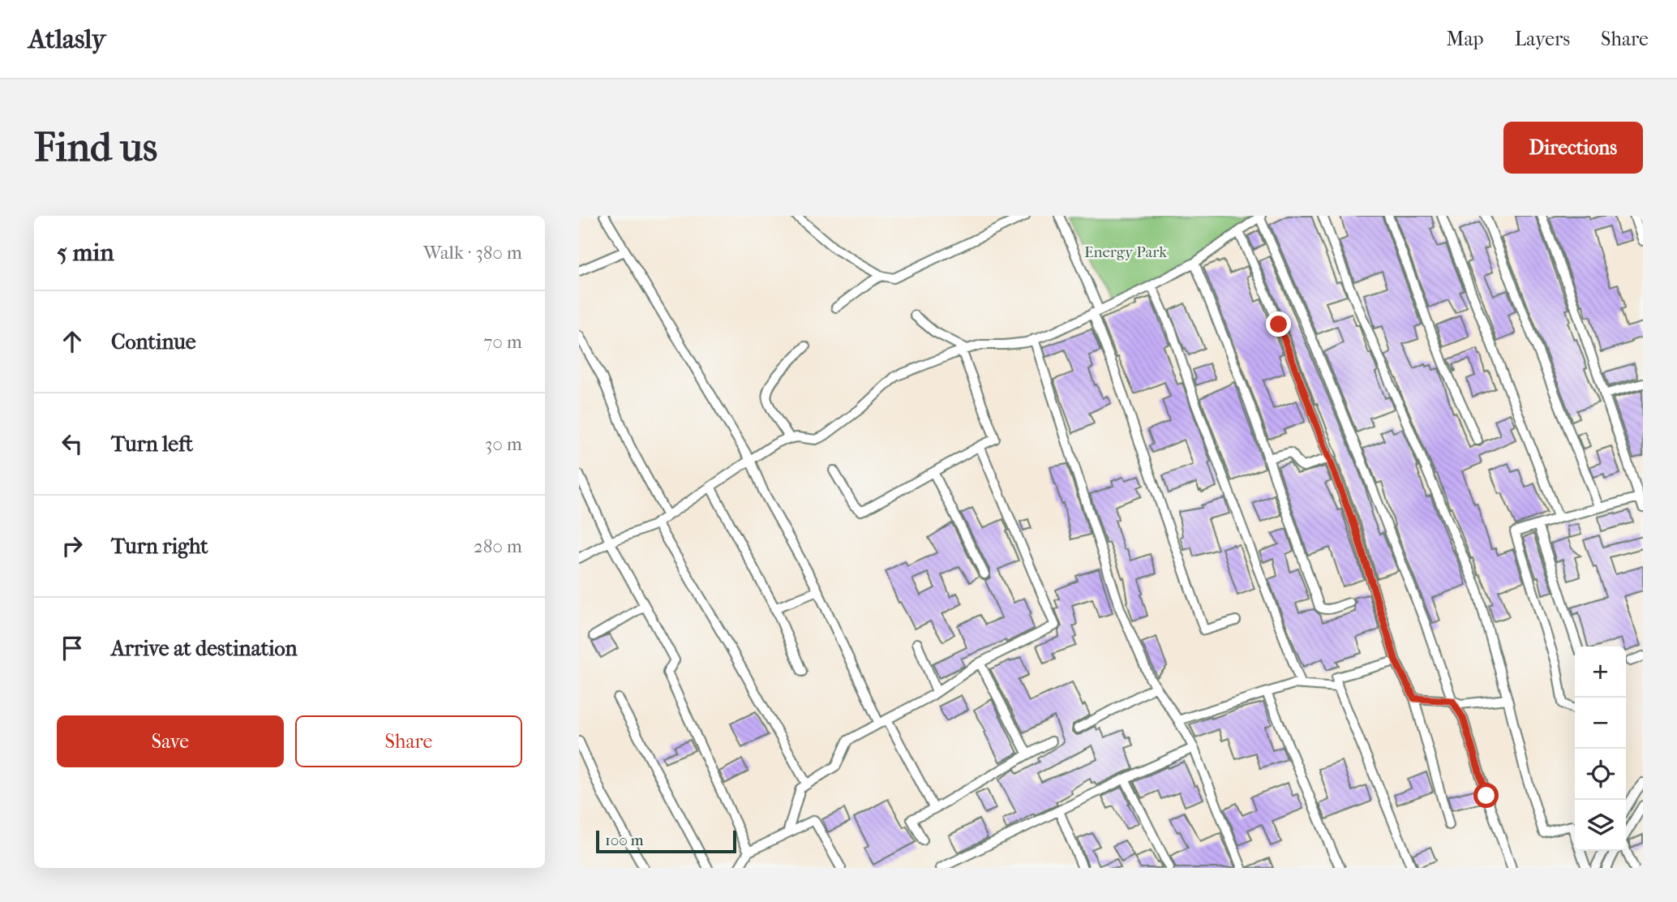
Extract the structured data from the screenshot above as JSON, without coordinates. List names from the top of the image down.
{
  "parks": ["Energy Park"],
  "scale_bar": "100 m",
  "page": {
    "header": "Atlasly",
    "nav": ["Map", "Layers", "Share"],
    "buttons": [
      "Directions",
      ["Save", "Share"]
    ],
    "title": "Find us",
    "heading": ["5 min", "Walk · 380 m"],
    "list": [
      ["Continue", "70 m"],
      ["Turn left", "30 m"],
      ["Turn right", "280 m"],
      "Arrive at destination"
    ],
    "map_buttons": ["+", "−"],
    "scale": "100 m"
  }
}
